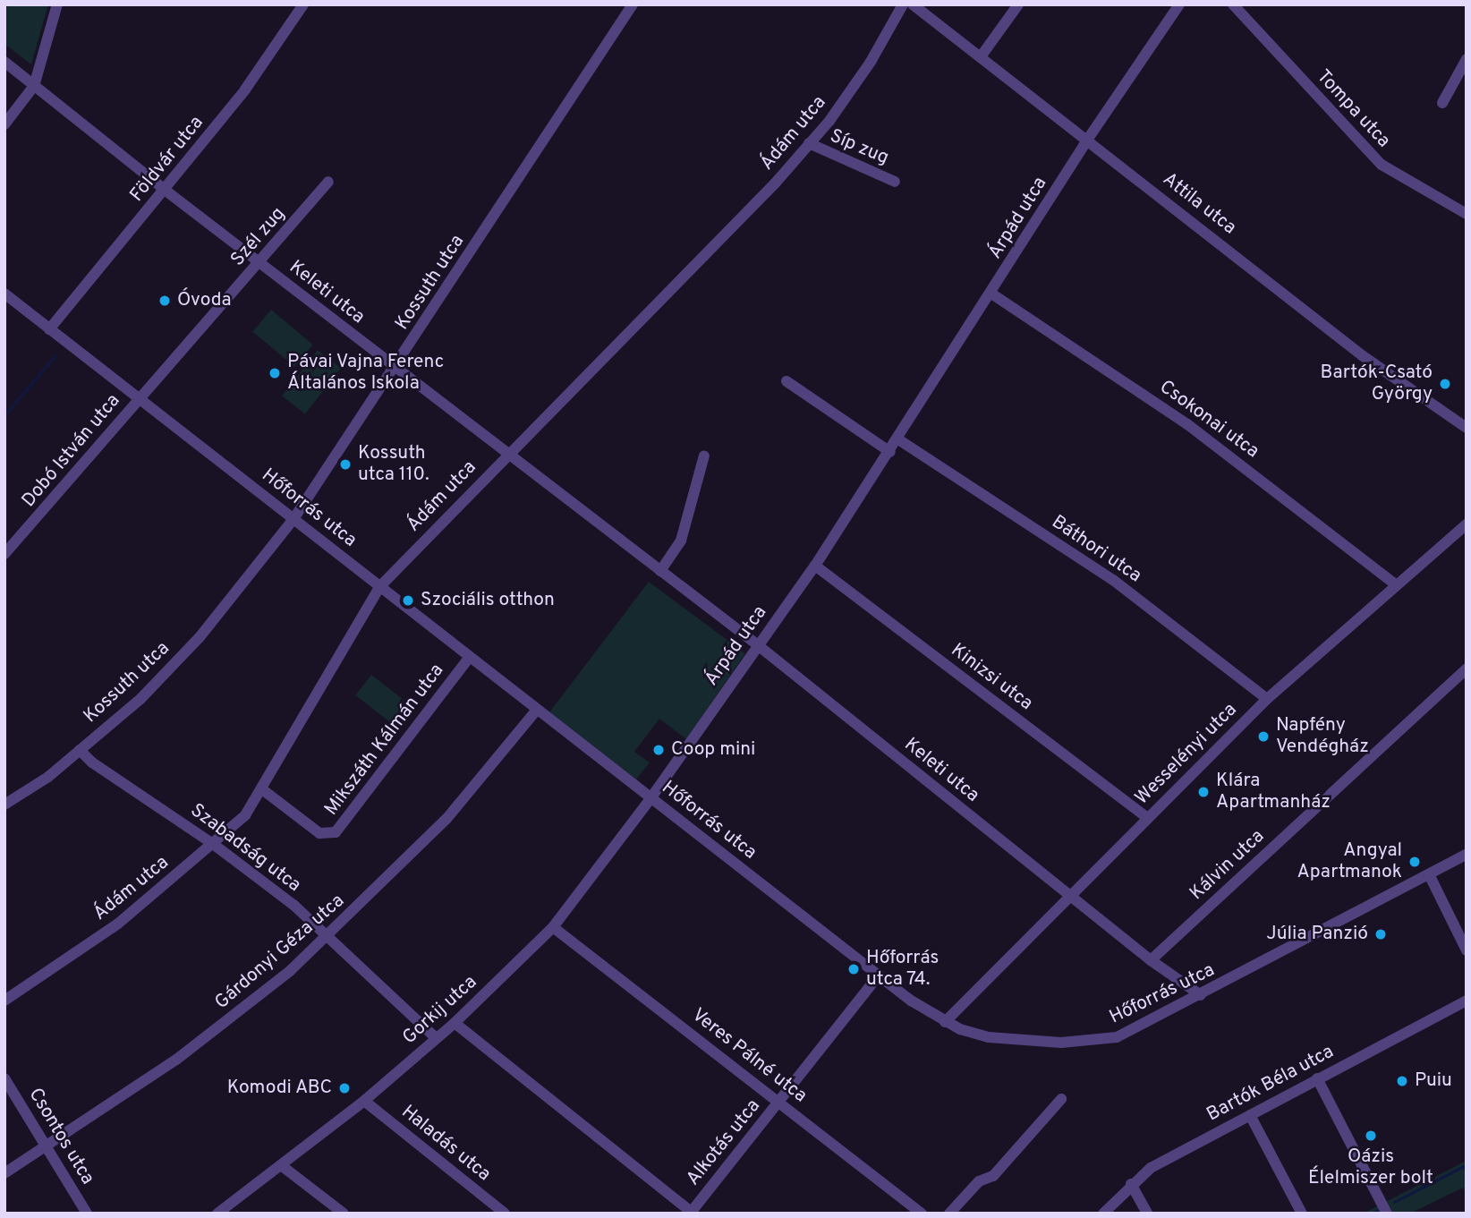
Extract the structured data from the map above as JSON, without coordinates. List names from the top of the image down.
{
  "streets": {
    "street": [
      "Tompa utca",
      "Ádám utca",
      "Síp zug",
      "Földvár utca",
      "Attila utca",
      "Árpád utca",
      "Szél zug",
      "Kossuth utca",
      "Keleti utca",
      "Csokonai utca",
      "Dobó István utca",
      "Hőforrás utca",
      "Báthori utca",
      "Kinizsi utca",
      "Mikszáth Kálmán utca",
      "Wesselényi utca",
      "Szabadság utca",
      "Kálvin utca",
      "Gárdonyi Géza utca",
      "Gorkij utca",
      "Veres Pálné utca",
      "Bartók Béla utca",
      "Csontos utca",
      "Alkotás utca",
      "Haladás utca"
    ]
  },
  "crossings": [
    ["Ádám utca", "Síp zug"],
    ["Ádám utca", "Keleti utca"],
    ["Ádám utca", "Hőforrás utca"],
    ["Ádám utca", "Mikszáth Kálmán utca"],
    ["Ádám utca", "Szabadság utca"],
    ["Földvár utca", "Keleti utca"],
    ["Földvár utca", "Hőforrás utca"],
    ["Attila utca", "Árpád utca"],
    ["Árpád utca", "Keleti utca"],
    ["Árpád utca", "Csokonai utca"],
    ["Árpád utca", "Hőforrás utca"],
    ["Árpád utca", "Báthori utca"],
    ["Árpád utca", "Kinizsi utca"],
    ["Árpád utca", "Gorkij utca"],
    ["Szél zug", "Keleti utca"],
    ["Szél zug", "Dobó István utca"],
    ["Szél zug", "Hőforrás utca"],
    ["Kossuth utca", "Keleti utca"],
    ["Kossuth utca", "Hőforrás utca"],
    ["Kossuth utca", "Szabadság utca"],
    ["Keleti utca", "Hőforrás utca"],
    ["Keleti utca", "Wesselényi utca"],
    ["Keleti utca", "Kálvin utca"],
    ["Csokonai utca", "Wesselényi utca"],
    ["Dobó István utca", "Hőforrás utca"],
    ["Hőforrás utca", "Mikszáth Kálmán utca"],
    ["Hőforrás utca", "Wesselényi utca"],
    ["Hőforrás utca", "Gárdonyi Géza utca"],
    ["Hőforrás utca", "Gorkij utca"],
    ["Hőforrás utca", "Alkotás utca"],
    ["Báthori utca", "Wesselényi utca"],
    ["Kinizsi utca", "Wesselényi utca"],
    ["Szabadság utca", "Gárdonyi Géza utca"],
    ["Szabadság utca", "Gorkij utca"],
    ["Gárdonyi Géza utca", "Csontos utca"],
    ["Gorkij utca", "Veres Pálné utca"],
    ["Gorkij utca", "Haladás utca"],
    ["Veres Pálné utca", "Alkotás utca"]
  ],
  "places": [
    "Óvoda",
    "Pávai Vajna Ferenc Általános Iskola",
    "Bartók-Csató György",
    "Kossuth utca 110.",
    "Szociális otthon",
    "Napfény Vendégház",
    "Coop mini",
    "Klára Apartmanház",
    "Angyal Apartmanok",
    "Júlia Panzió",
    "Hőforrás utca 74.",
    "Puiu",
    "Komodi ABC",
    "Oázis Élelmiszer bolt"
  ]
}
